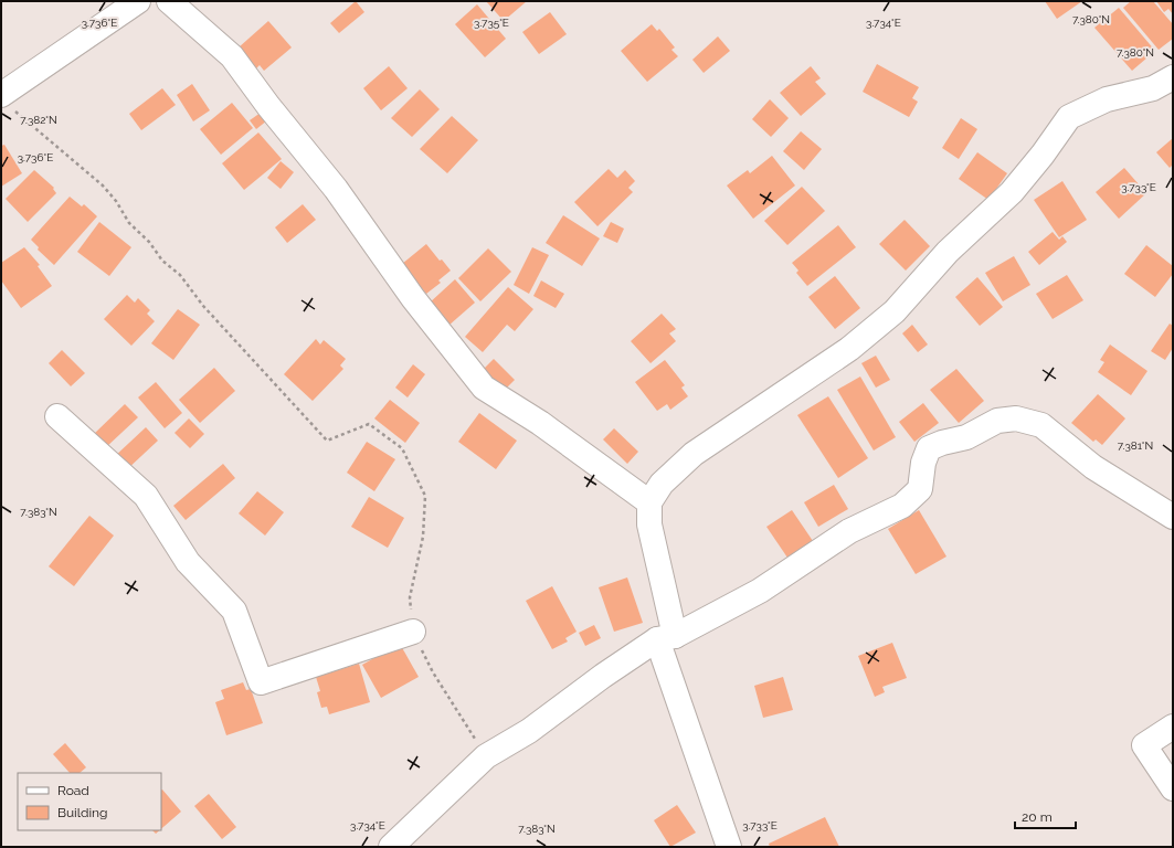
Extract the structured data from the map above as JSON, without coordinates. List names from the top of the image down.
{
  "legend": ["Road", "Building"],
  "scale_bar": "20 m",
  "coordinates": [
    "7.380°N",
    "3.736°E",
    "3.735°E",
    "3.734°E",
    "7.382°N",
    "3.733°E",
    "7.381°N",
    "7.383°N"
  ]
}
